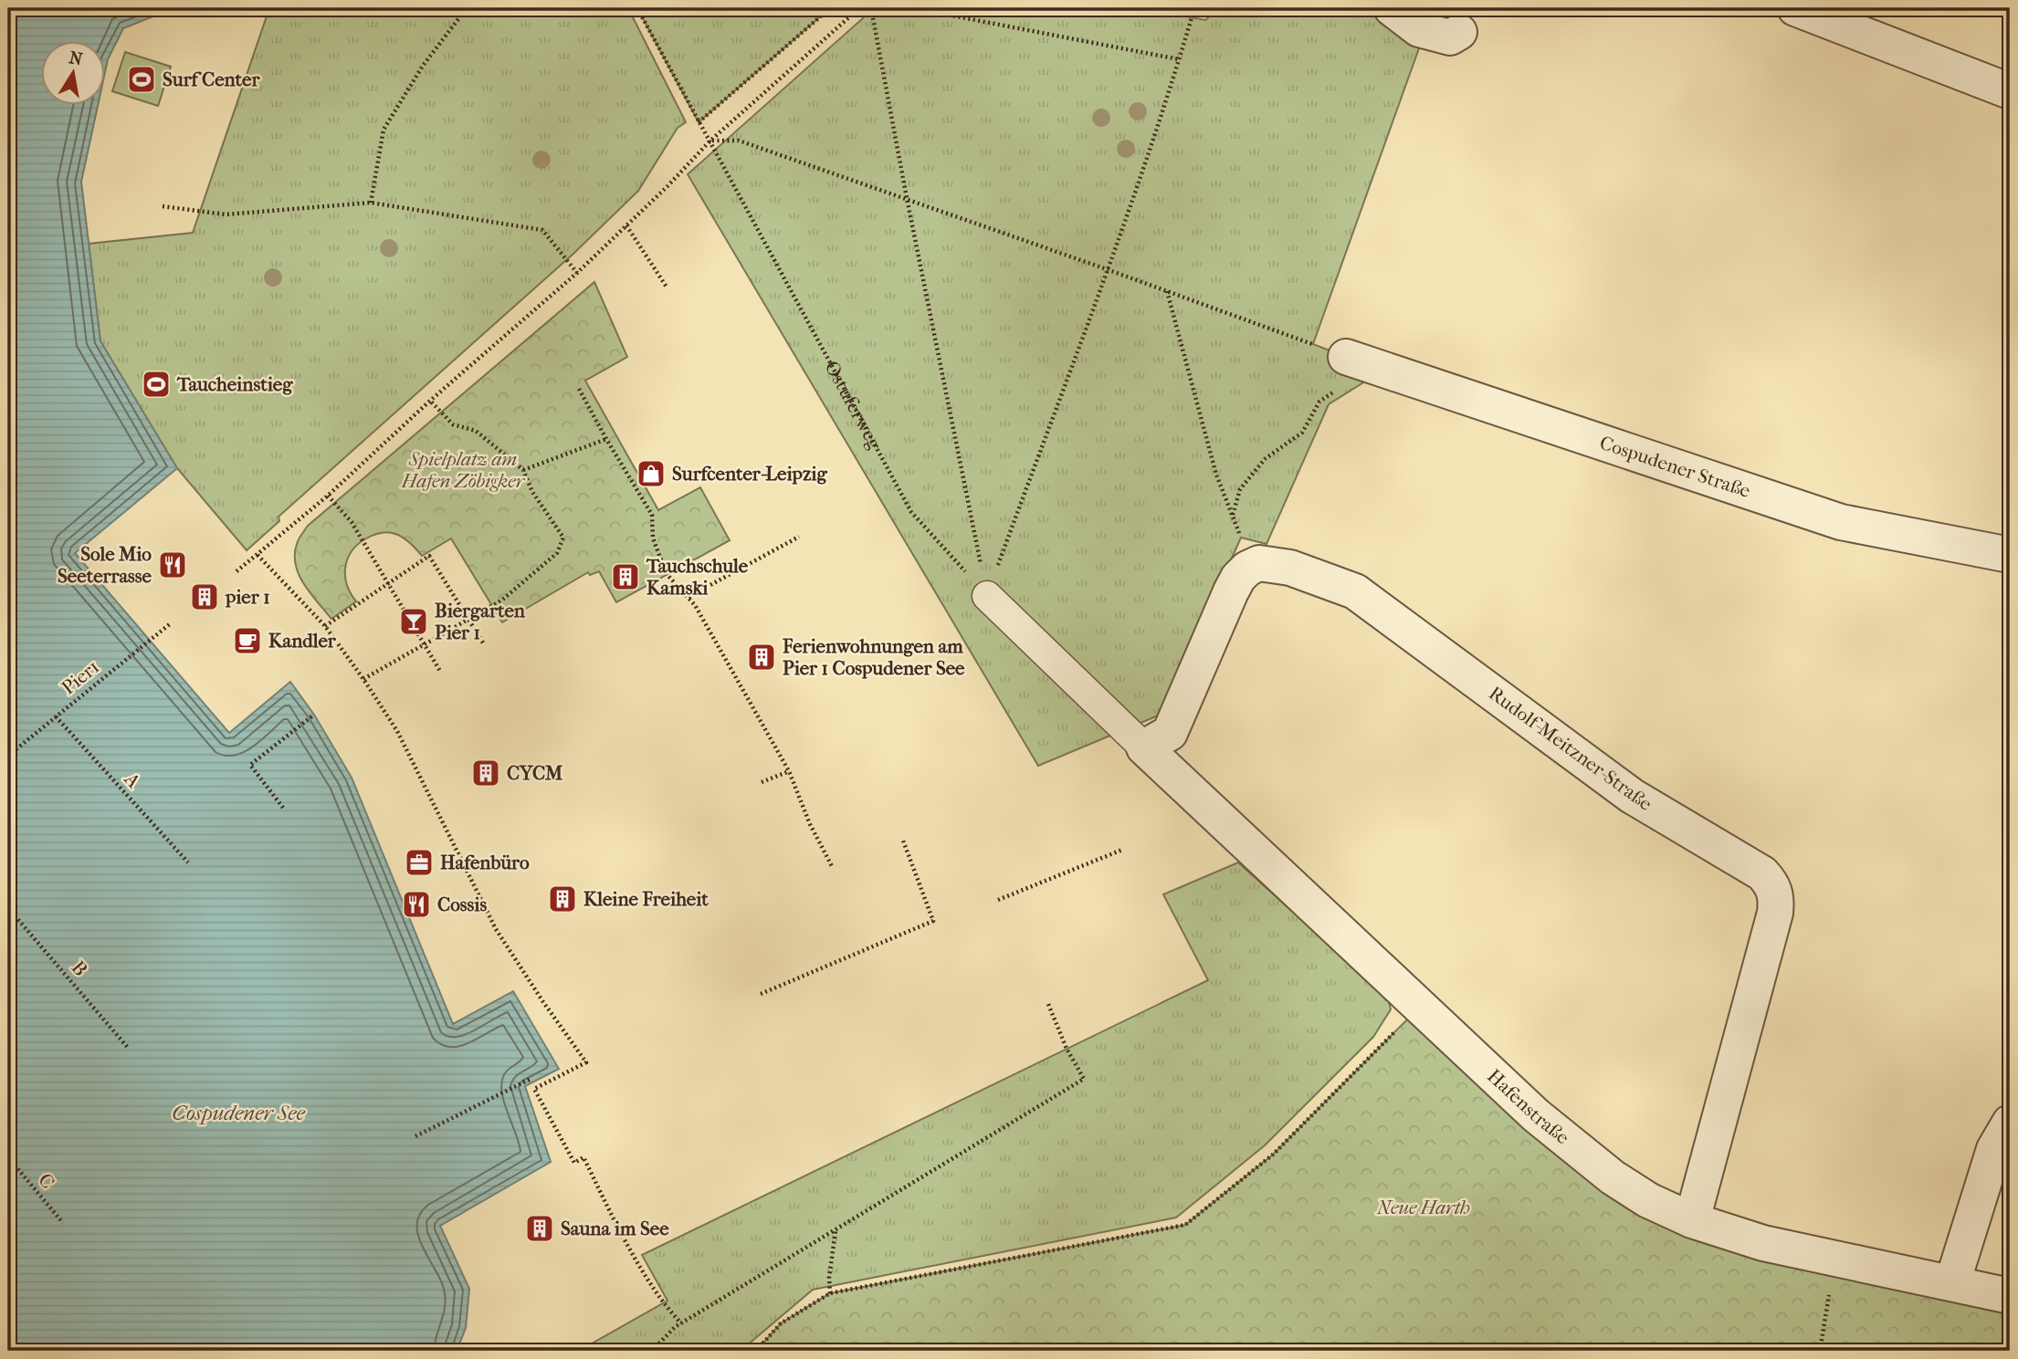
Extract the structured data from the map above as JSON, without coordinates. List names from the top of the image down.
{
  "streets": {
    "street": ["Cospudener Straße", "Rudolf-Meitzner-Straße", "Hafenstraße"],
    "path": [
      "Ostuferweg",
      "Pier1",
      "A",
      "B",
      "C"
    ]
  },
  "crossings": [
    ["Pier1", "A"],
    ["Rudolf-Meitzner-Straße", "Hafenstraße"]
  ],
  "water": ["Cospudener See"],
  "parks": ["Spielplatz am Hafen Zöbigker", "Neue Harth"],
  "places": {
    "sports": ["Surf Center", "Taucheinstieg"],
    "shop": ["Surfcenter-Leipzig"],
    "restaurant": ["Sole Mio Seeterrasse", "Cossis"],
    "building": [
      "Tauchschule Kamski",
      "pier 1",
      "Ferienwohnungen am Pier 1 Cospudener See",
      "CYCM",
      "Kleine Freiheit",
      "Sauna im See"
    ],
    "bar": ["Biergarten Pier 1"],
    "cafe": ["Kandler"],
    "office": ["Hafenbüro"]
  },
  "north": "top"
}
